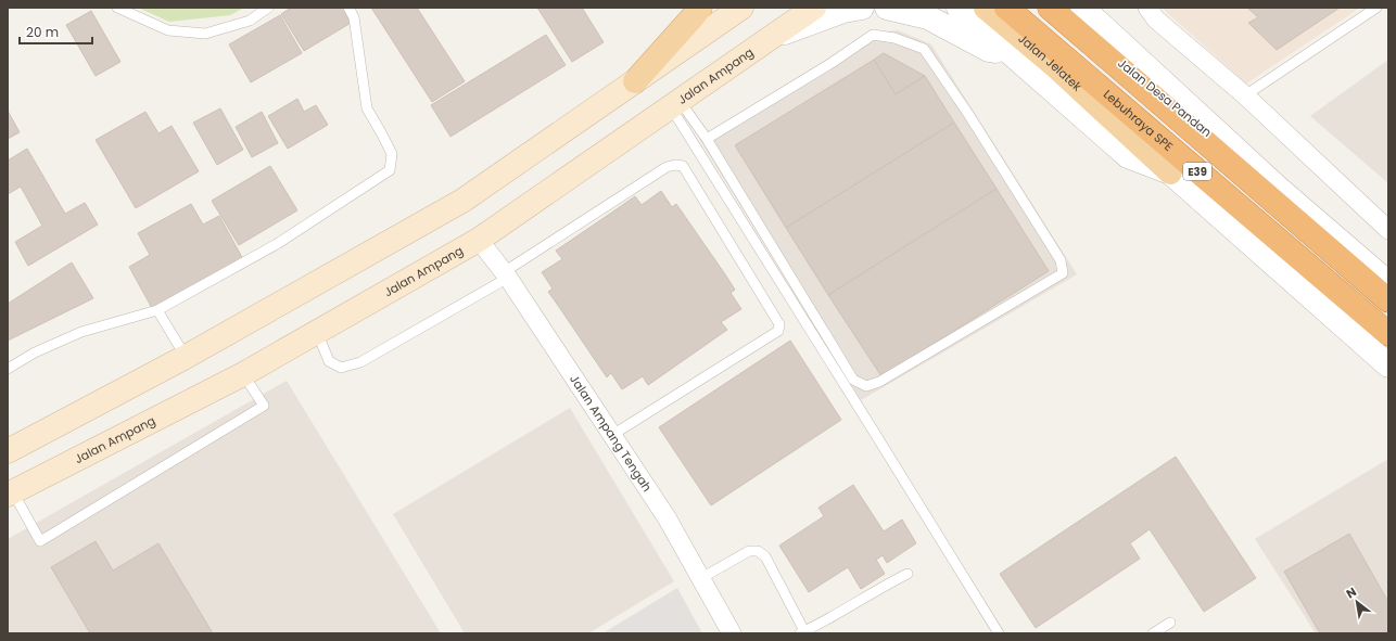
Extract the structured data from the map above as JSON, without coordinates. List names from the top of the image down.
{
  "streets": {
    "highway": ["Lebuhraya SPE", "E39"],
    "main road": ["Jalan Jelatek", "Jalan Ampang"],
    "street": ["Jalan Desa Pandan", "Jalan Ampang Tengah"]
  },
  "crossings": [
    ["Jalan Ampang", "Jalan Ampang Tengah"],
    ["Jalan Desa Pandan", "E39"]
  ],
  "scale_bar": "20 m",
  "north": "top left"
}
